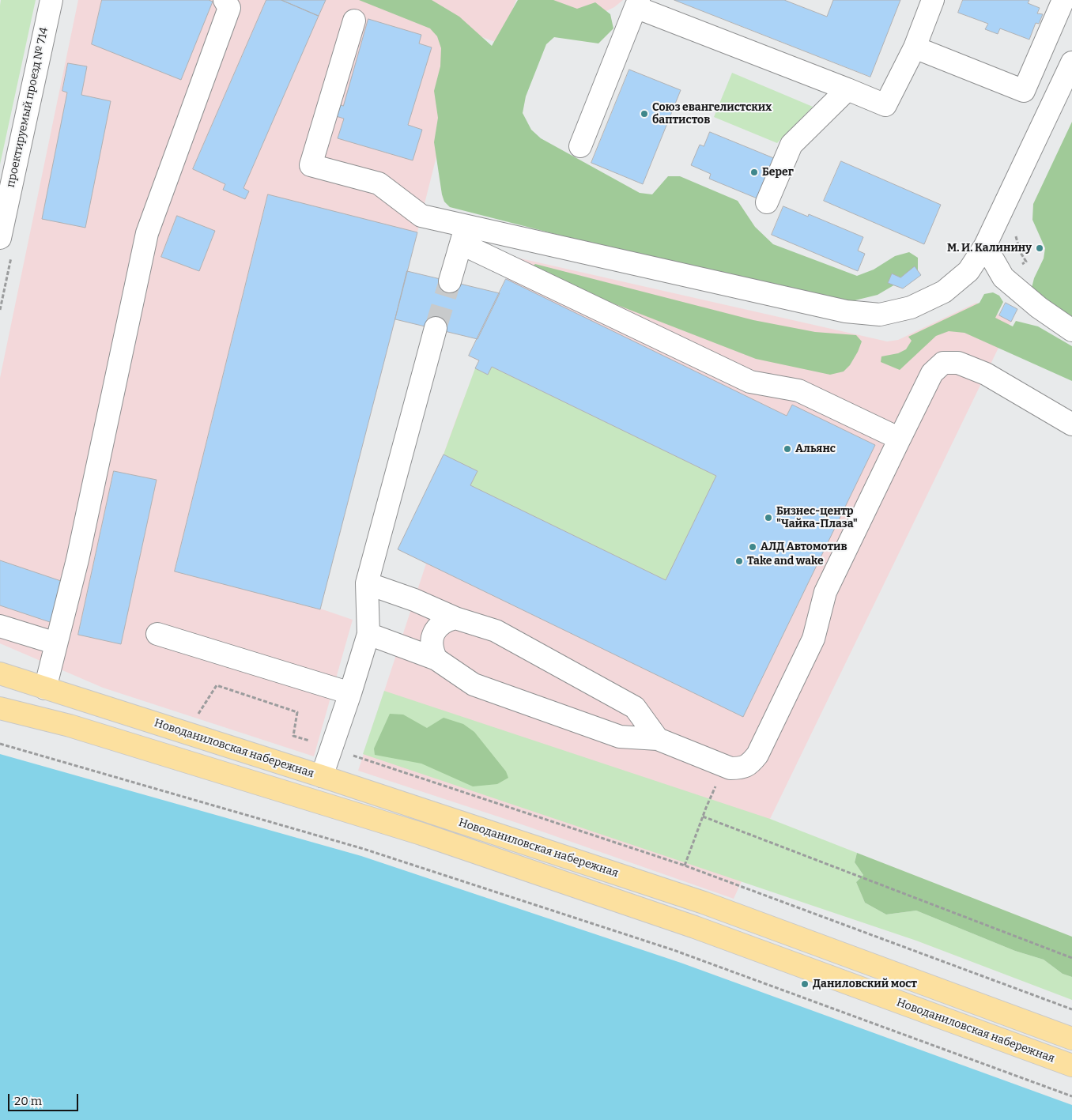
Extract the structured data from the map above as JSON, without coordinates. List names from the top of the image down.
{
  "streets": {
    "main road": ["Новоданиловская набережная"],
    "street": ["проектируемый проезд № 714"]
  },
  "places": [
    "Союз евангелистских баптистов",
    "Берег",
    "М. И. Калинину",
    "Альянс",
    "Бизнес-центр \"Чайка-Плаза\"",
    "АЛД Автомотив",
    "Take and wake",
    "Даниловский мост"
  ],
  "scale_bar": "20 m"
}
